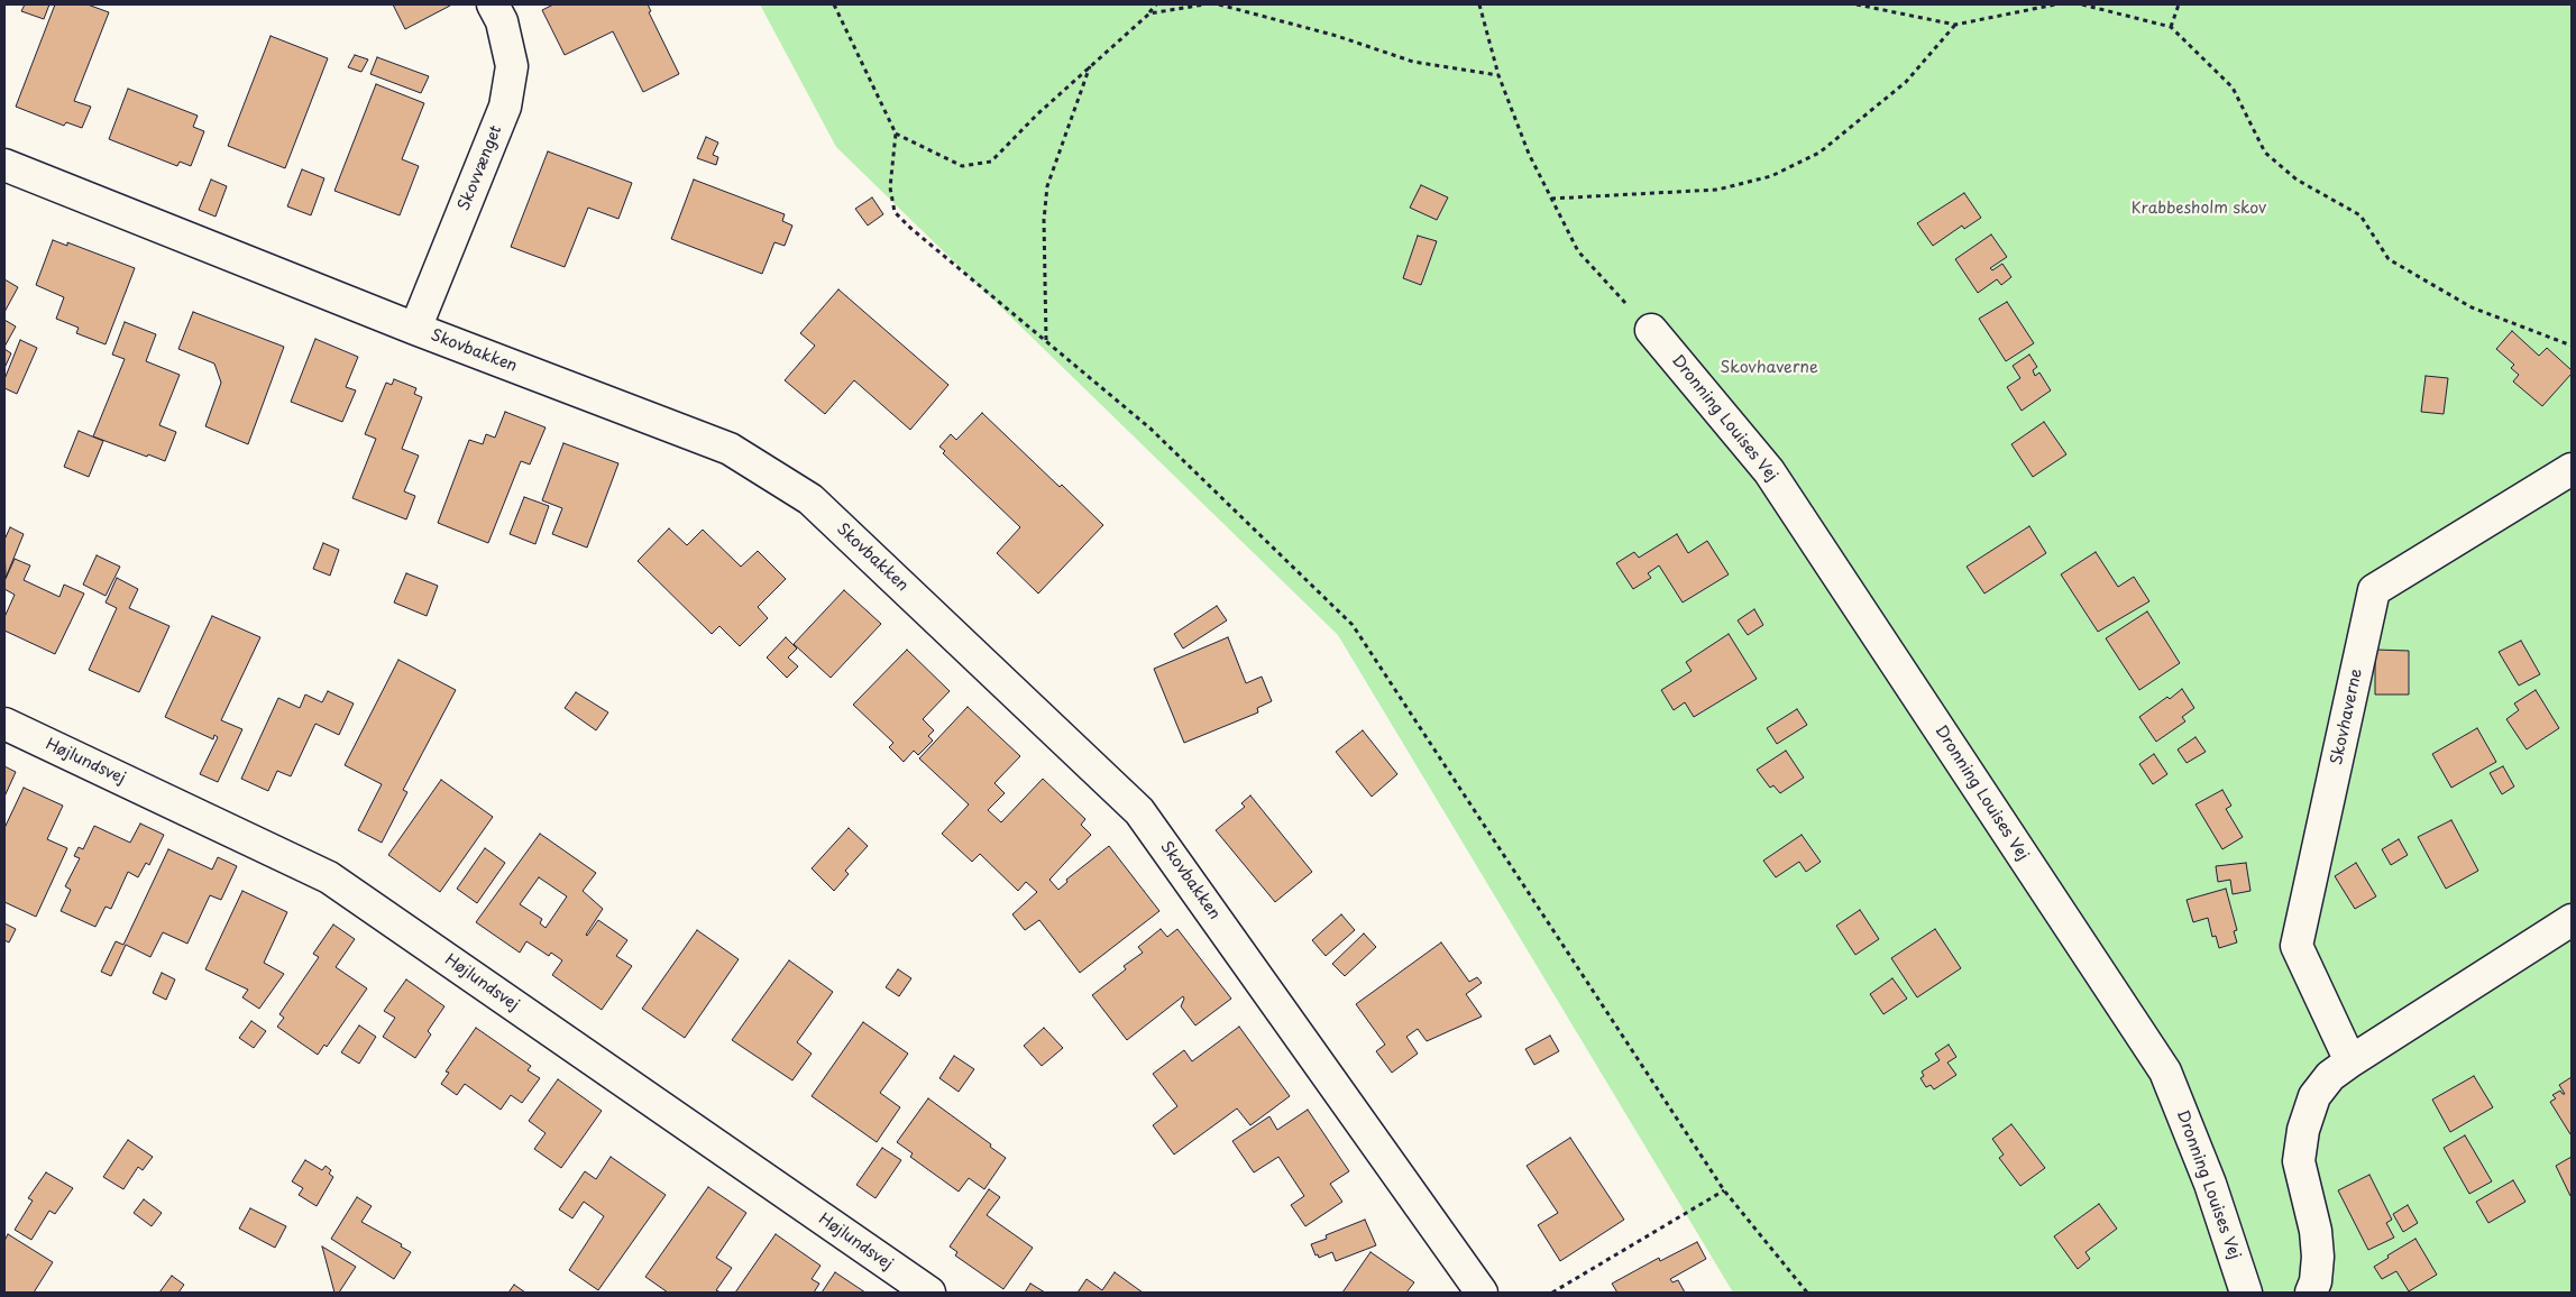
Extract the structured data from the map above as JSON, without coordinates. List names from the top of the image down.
{
  "streets": {
    "street": [
      "Skovvænget",
      "Skovbakken",
      "Dronning Louises Vej",
      "Skovhaverne",
      "Højlundsvej"
    ]
  },
  "crossings": [
    ["Skovvænget", "Skovbakken"]
  ],
  "parks": ["Krabbesholm skov", "Skovhaverne"]
}
